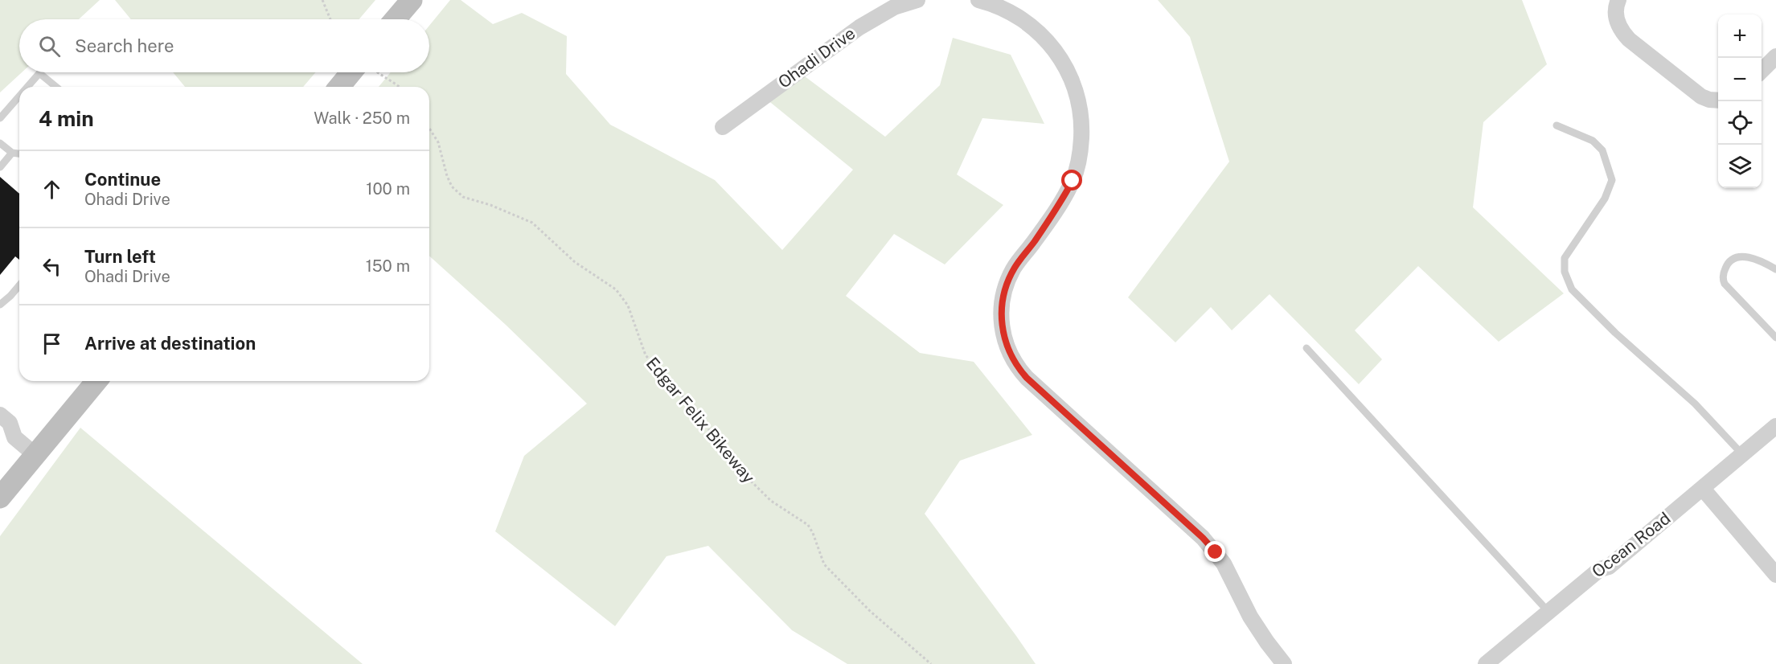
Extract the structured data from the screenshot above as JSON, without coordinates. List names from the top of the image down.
{
  "streets": {
    "street": ["Ohadi Drive", "Ocean Road"],
    "path": ["Edgar Felix Bikeway"]
  },
  "page": {
    "map_buttons": ["+", "−"],
    "search": "Search here",
    "heading": ["4 min", "Walk · 250 m"],
    "list": [
      ["Continue", "Ohadi Drive", "100 m"],
      ["Turn left", "Ohadi Drive", "150 m"],
      "Arrive at destination"
    ]
  }
}
